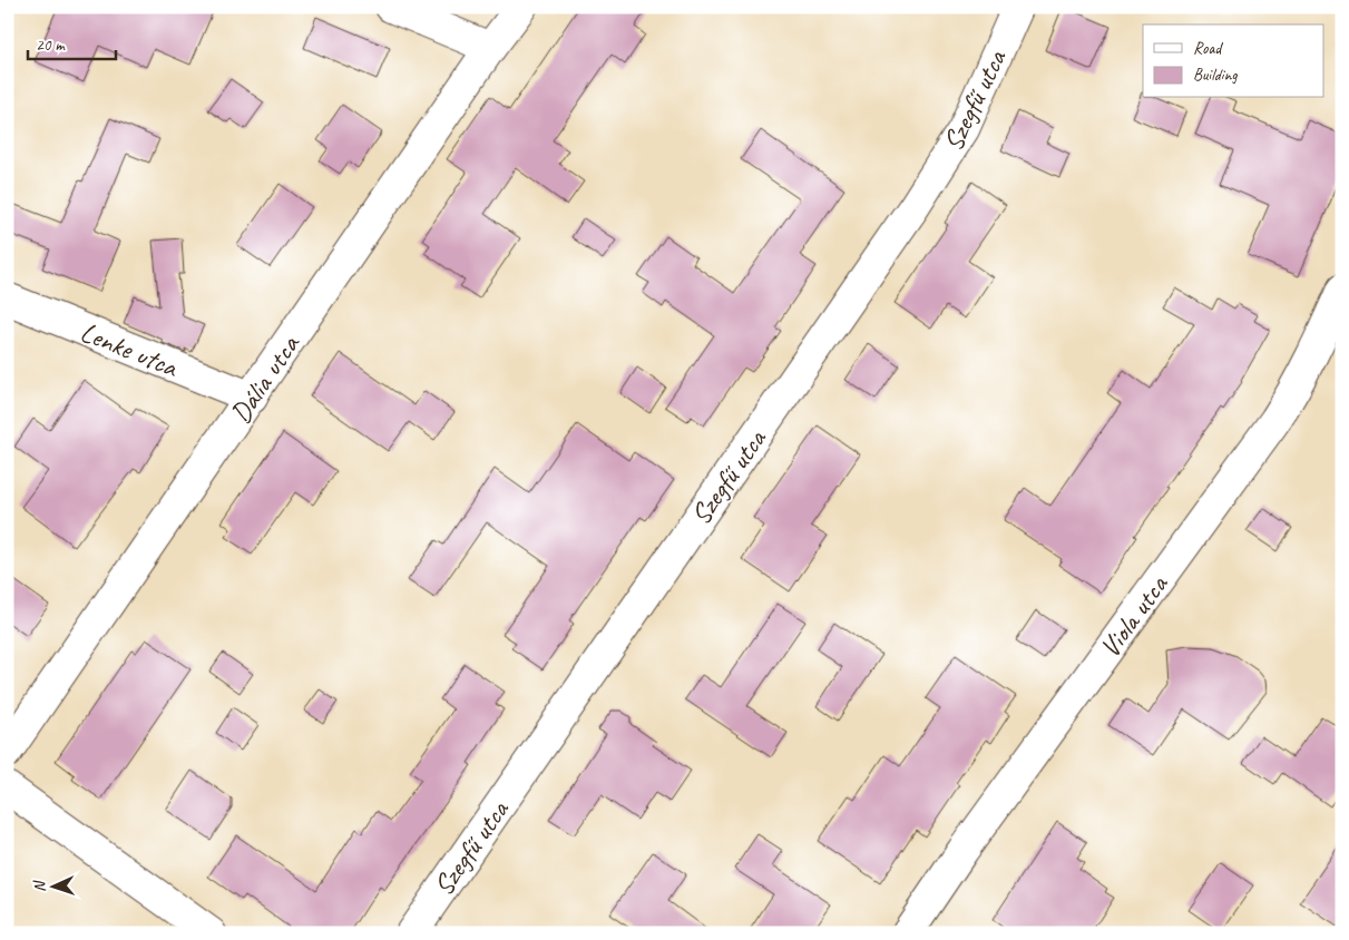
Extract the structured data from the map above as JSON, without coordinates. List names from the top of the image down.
{
  "streets": {
    "street": [
      "Szegfű utca",
      "Lenke utca",
      "Dália utca",
      "Viola utca"
    ]
  },
  "crossings": [
    ["Lenke utca", "Dália utca"]
  ],
  "legend": ["Road", "Building"],
  "scale_bar": "20 m",
  "north": "left"
}
